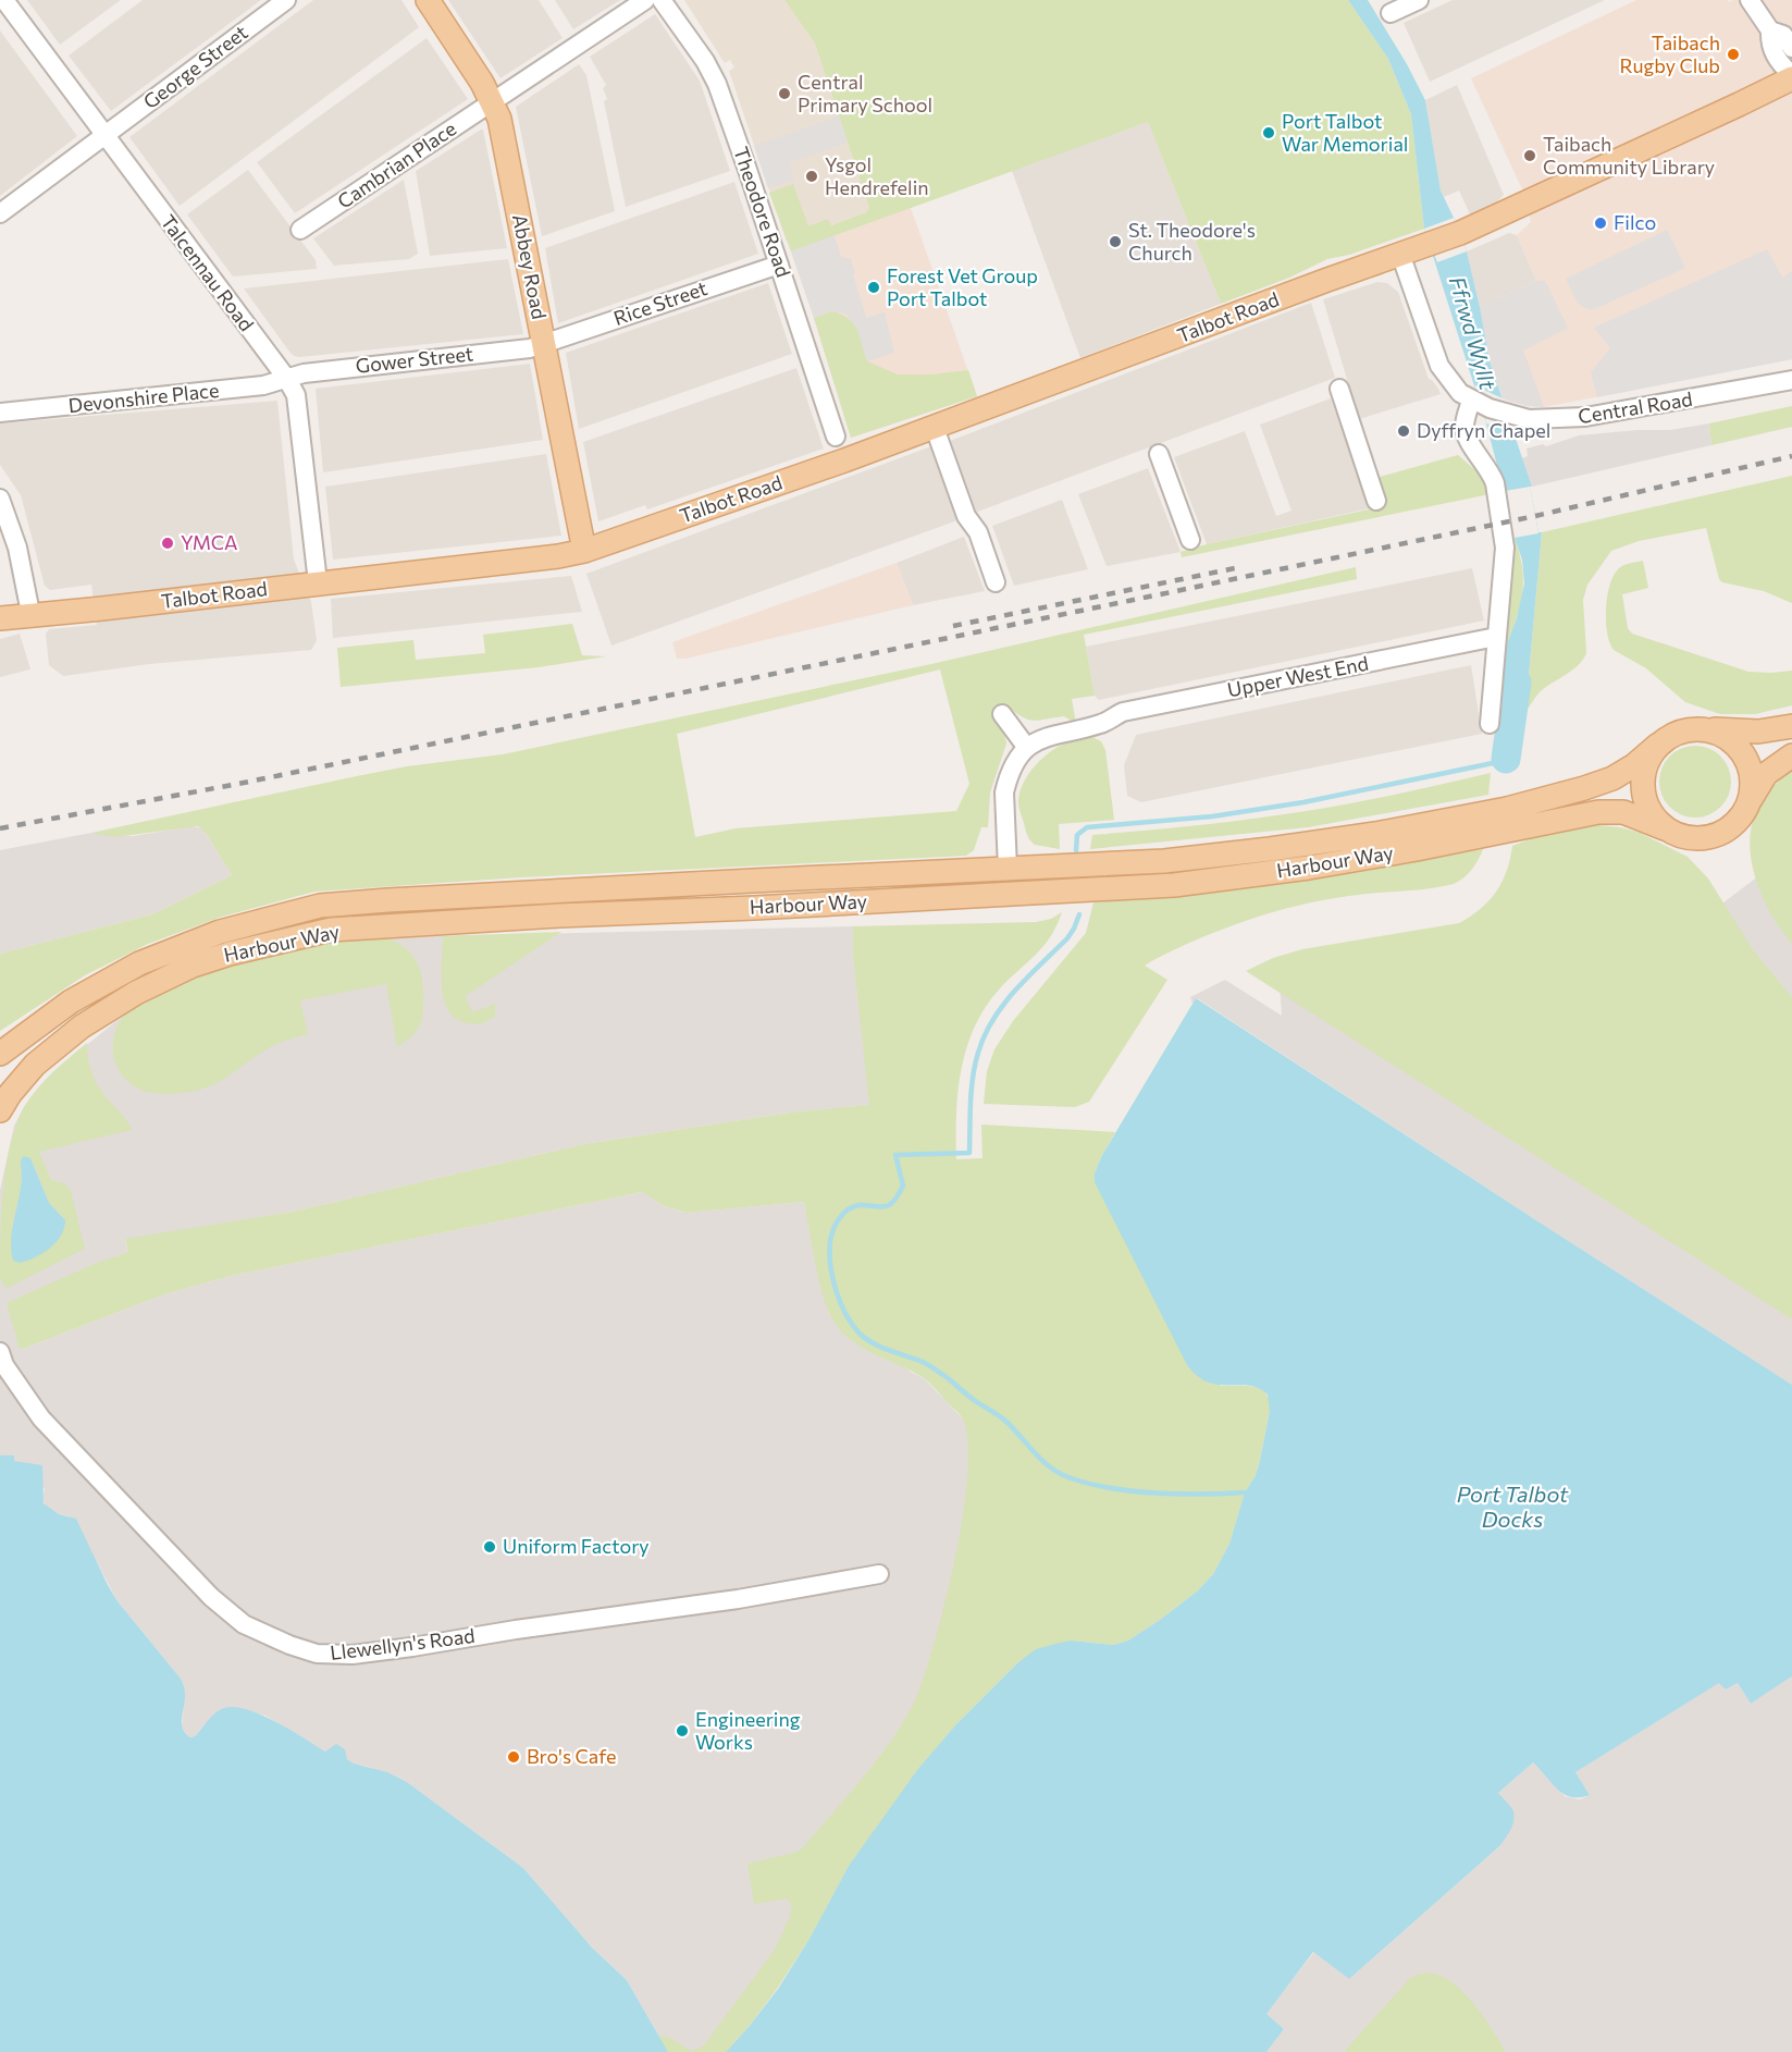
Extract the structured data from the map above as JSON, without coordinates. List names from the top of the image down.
{
  "streets": {
    "main road": ["Abbey Road", "Talbot Road", "Harbour Way"],
    "street": [
      "George Street",
      "Cambrian Place",
      "Theodore Road",
      "Talcennau Road",
      "Rice Street",
      "Gower Street",
      "Devonshire Place",
      "Central Road",
      "Upper West End",
      "Llewellyn's Road"
    ]
  },
  "crossings": [
    ["George Street", "Talcennau Road"],
    ["Cambrian Place", "Abbey Road"],
    ["Theodore Road", "Rice Street"],
    ["Abbey Road", "Rice Street"],
    ["Abbey Road", "Talbot Road"],
    ["Abbey Road", "Gower Street"],
    ["Talcennau Road", "Talbot Road"],
    ["Talcennau Road", "Gower Street"],
    ["Talcennau Road", "Devonshire Place"],
    ["Rice Street", "Gower Street"],
    ["Gower Street", "Devonshire Place"]
  ],
  "water": ["Ffrwd Wyllt", "Port Talbot Docks"],
  "places": [
    "Taibach Rugby Club",
    "Central Primary School",
    "Port Talbot War Memorial",
    "Taibach Community Library",
    "Ysgol Hendrefelin",
    "Filco",
    "St. Theodore's Church",
    "Forest Vet Group Port Talbot",
    "Dyffryn Chapel",
    "YMCA",
    "Uniform Factory",
    "Engineering Works",
    "Bro's Cafe"
  ]
}
